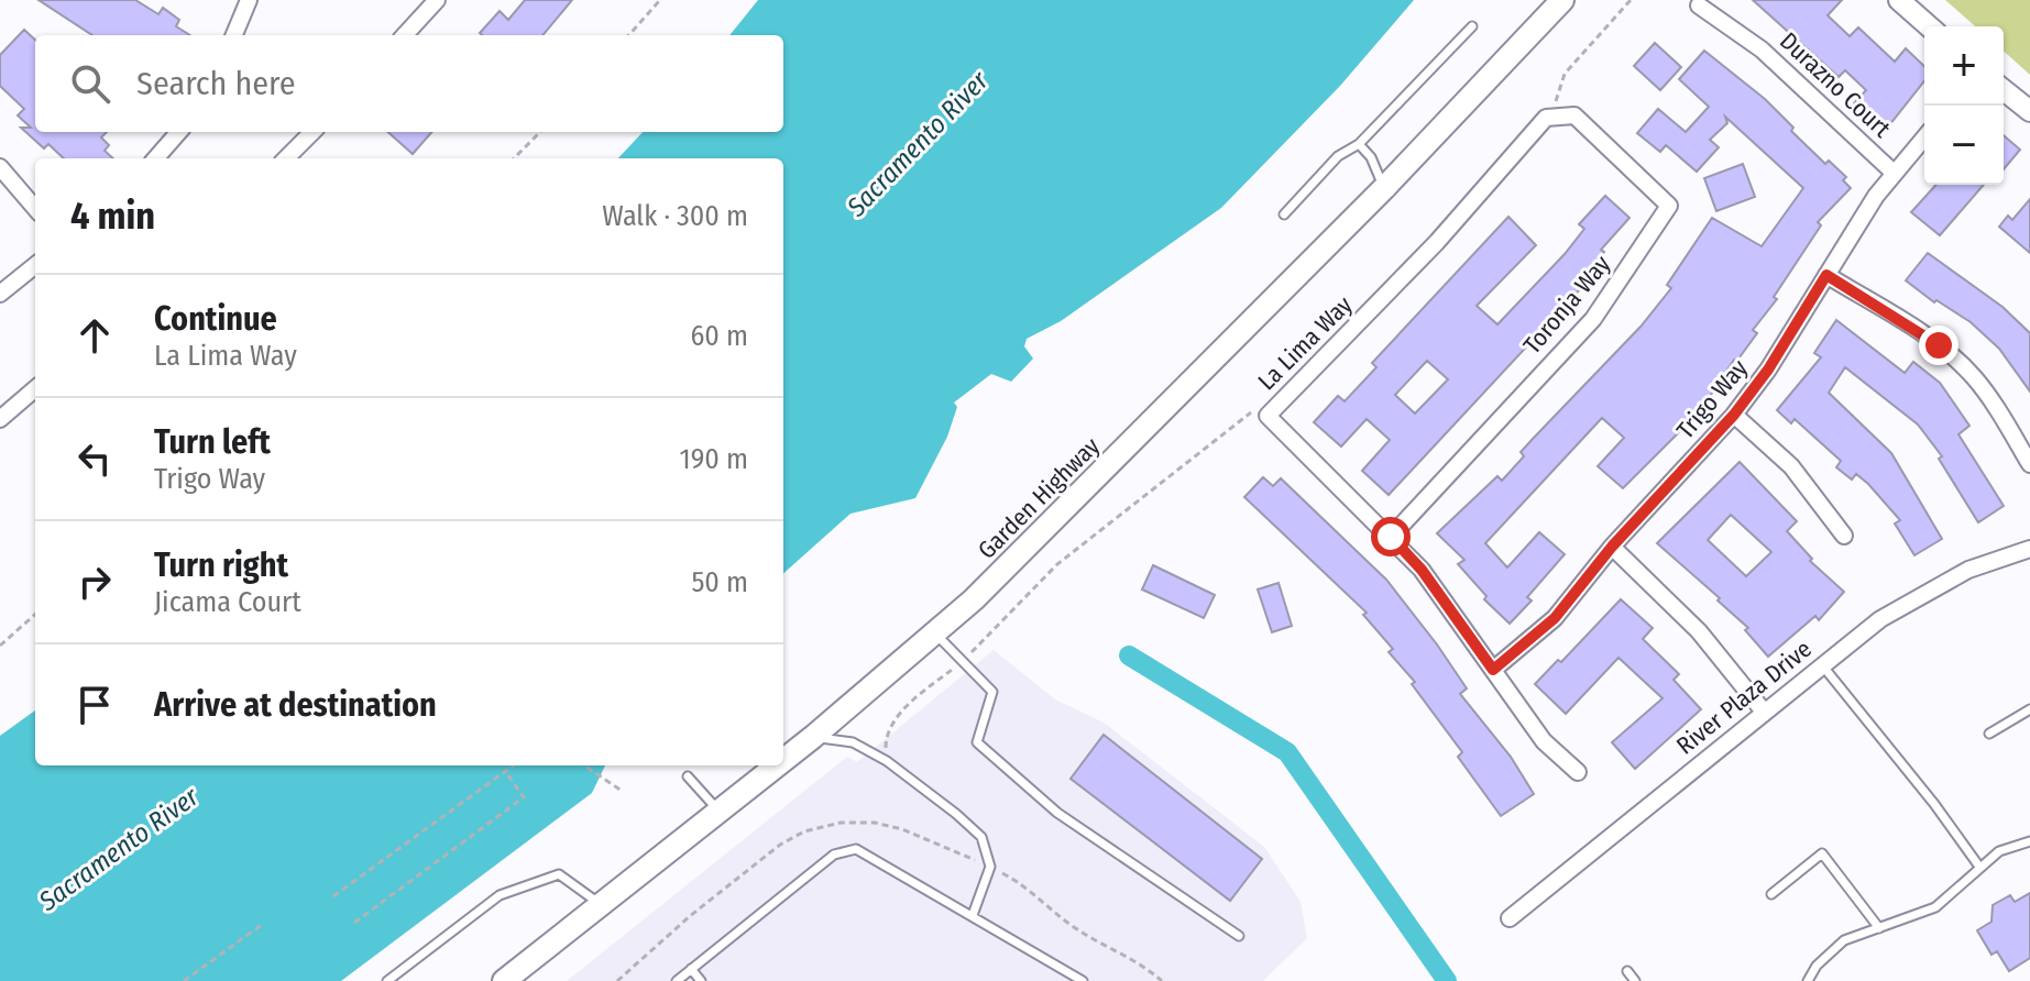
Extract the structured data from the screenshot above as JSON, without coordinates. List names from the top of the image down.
{
  "streets": {
    "main road": ["Garden Highway"],
    "street": [
      "Durazno Court",
      "Toronja Way",
      "La Lima Way",
      "Trigo Way",
      "River Plaza Drive"
    ]
  },
  "crossings": [
    ["Durazno Court", "Trigo Way"],
    ["Toronja Way", "La Lima Way"],
    ["La Lima Way", "Trigo Way"]
  ],
  "water": ["Sacramento River"],
  "page": {
    "map_buttons": ["+", "−"],
    "search": "Search here",
    "heading": ["4 min", "Walk · 300 m"],
    "list": [
      ["Continue", "La Lima Way", "60 m"],
      ["Turn left", "Trigo Way", "190 m"],
      ["Turn right", "Jicama Court", "50 m"],
      "Arrive at destination"
    ]
  }
}
